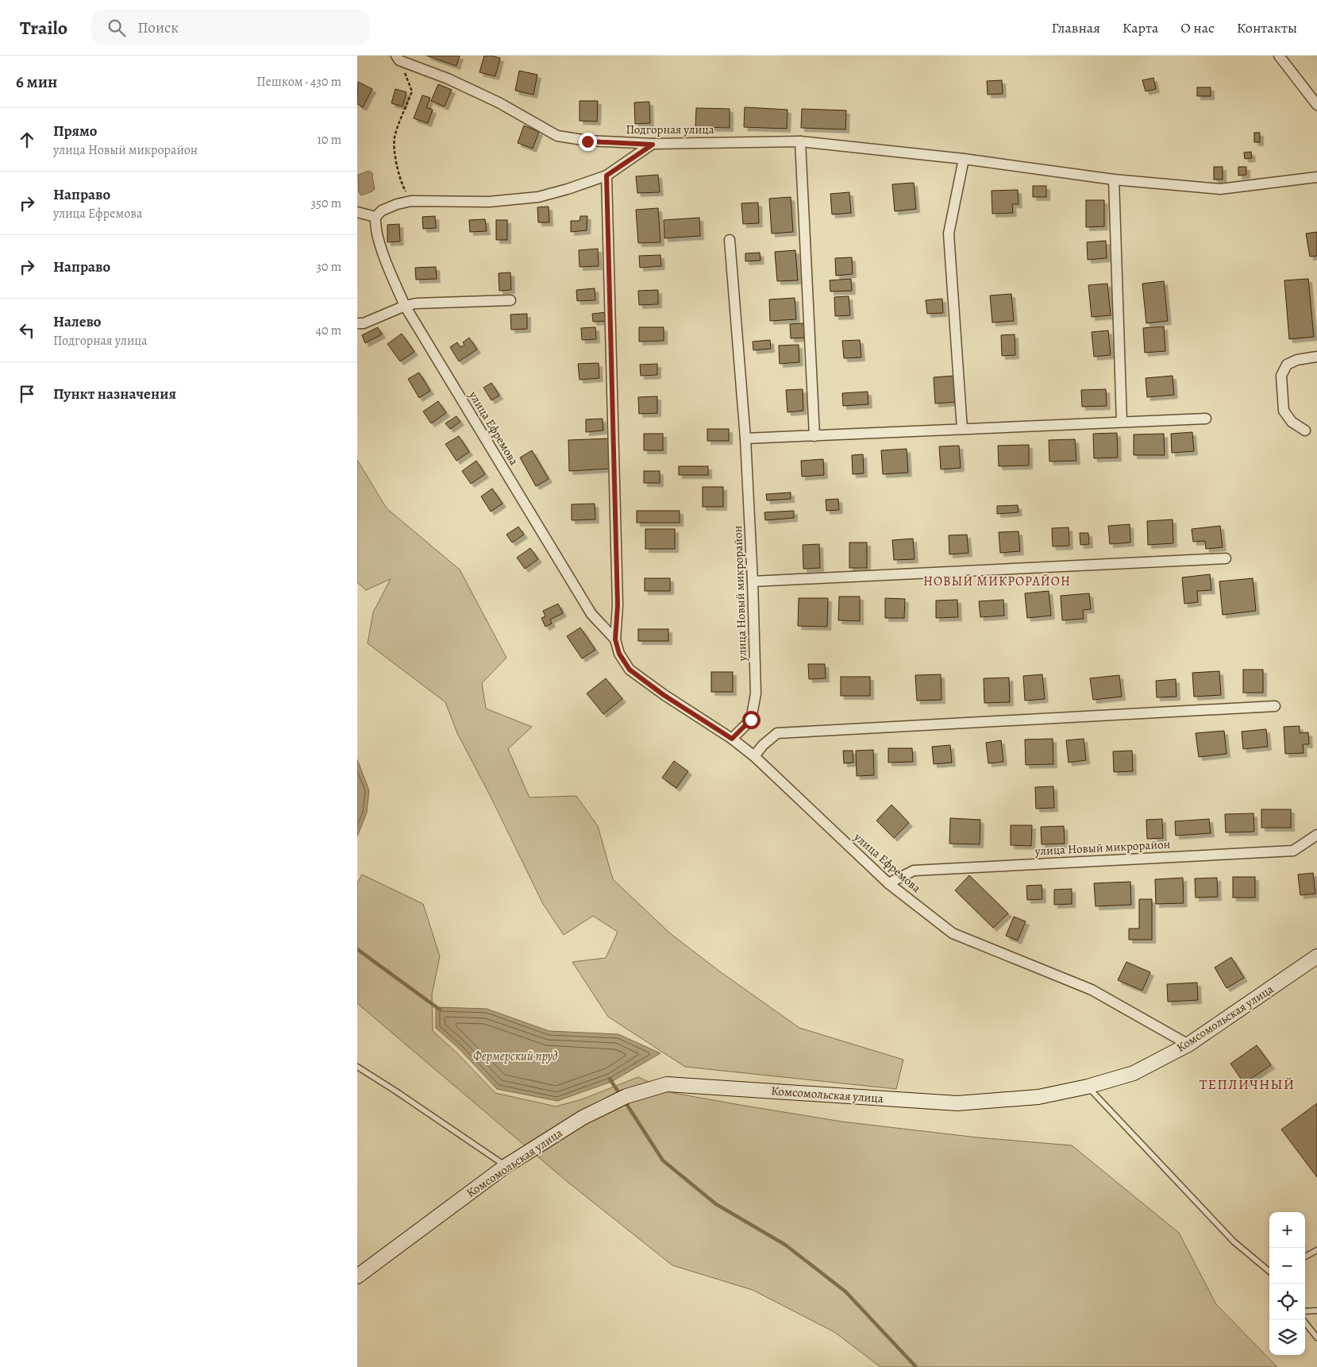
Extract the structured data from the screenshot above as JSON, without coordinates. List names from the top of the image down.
{
  "streets": {
    "street": [
      "Подгорная улица",
      "улица Ефремова",
      "улица Новый микрорайон",
      "Комсомольская улица"
    ]
  },
  "crossings": [
    ["улица Ефремова", "улица Новый микрорайон"],
    ["улица Ефремова", "Комсомольская улица"]
  ],
  "districts": ["НОВЫЙ МИКРОРАЙОН", "ТЕПЛИЧНЫЙ"],
  "water": ["Фермерский пруд"],
  "page": {
    "header": "Trailo",
    "search": "Поиск",
    "nav": [
      "Главная",
      "Карта",
      "О нас",
      "Контакты"
    ],
    "heading": ["6 мин", "Пешком · 430 m"],
    "list": [
      ["Прямо", "улица Новый микрорайон", "10 m"],
      ["Направо", "улица Ефремова", "350 m"],
      ["Направо", "30 m"],
      ["Налево", "Подгорная улица", "40 m"],
      "Пункт назначения"
    ],
    "map_buttons": ["+", "−"]
  }
}
